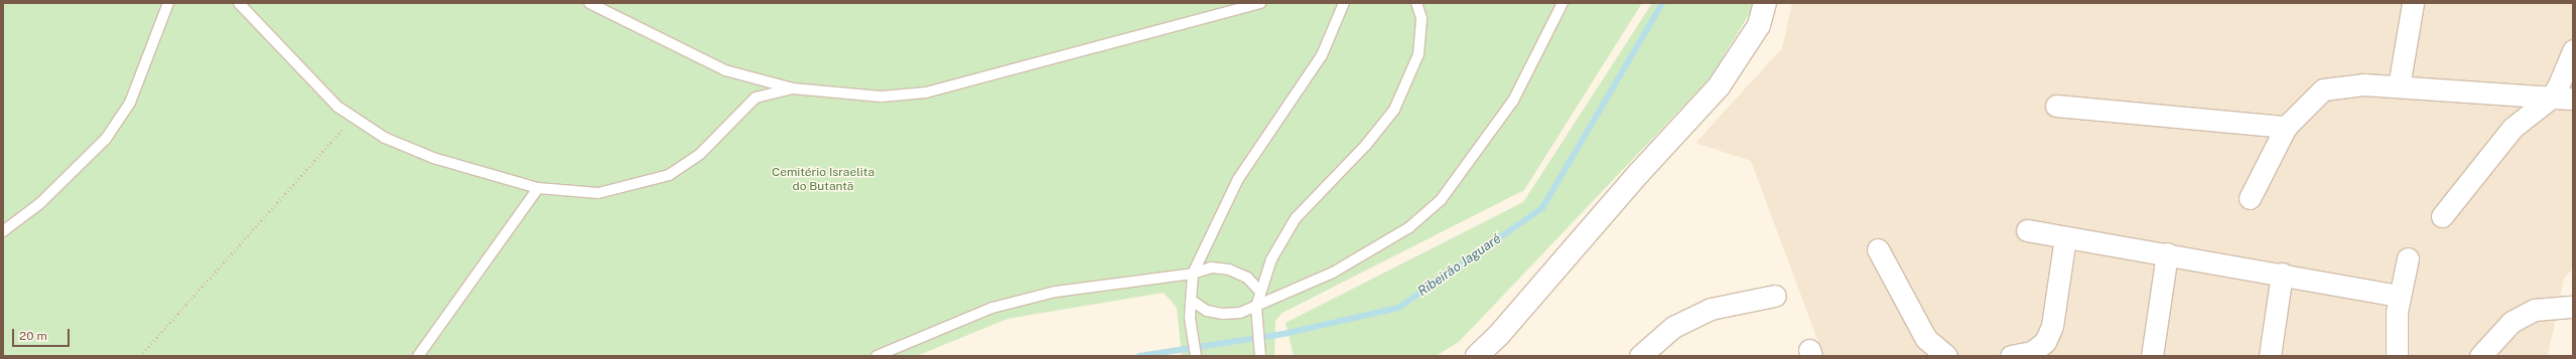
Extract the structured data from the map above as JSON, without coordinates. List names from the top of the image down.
{
  "water": ["Ribeirão Jaguaré"],
  "parks": ["Cemitério Israelita do Butantã"],
  "scale_bar": "20 m"
}
